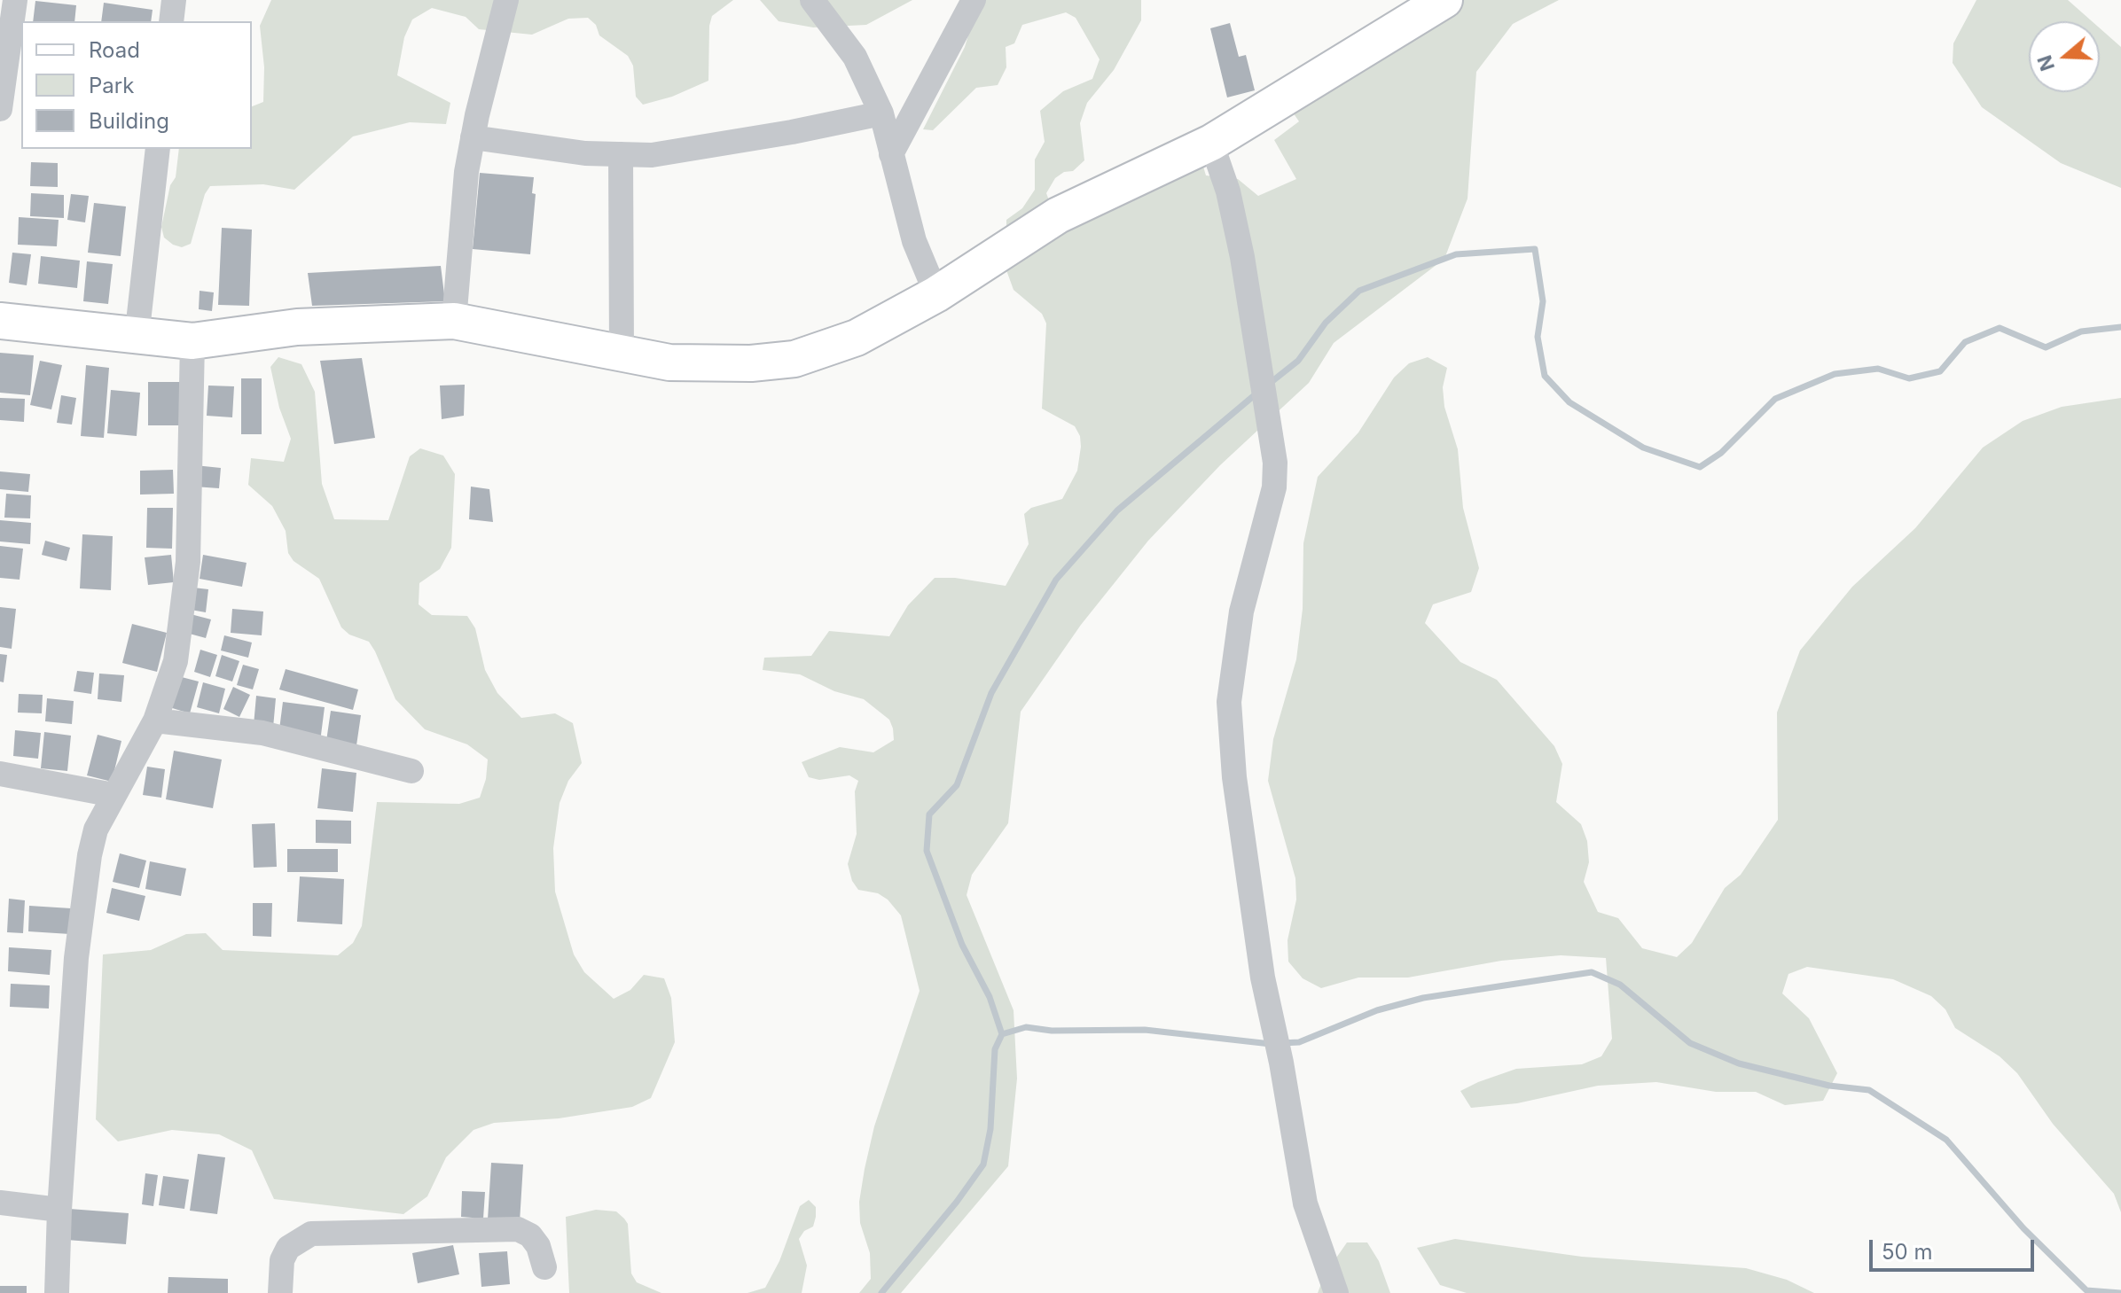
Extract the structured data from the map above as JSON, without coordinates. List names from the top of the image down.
{
  "legend": ["Road", "Park", "Building"],
  "scale_bar": "50 m",
  "north": "left"
}
